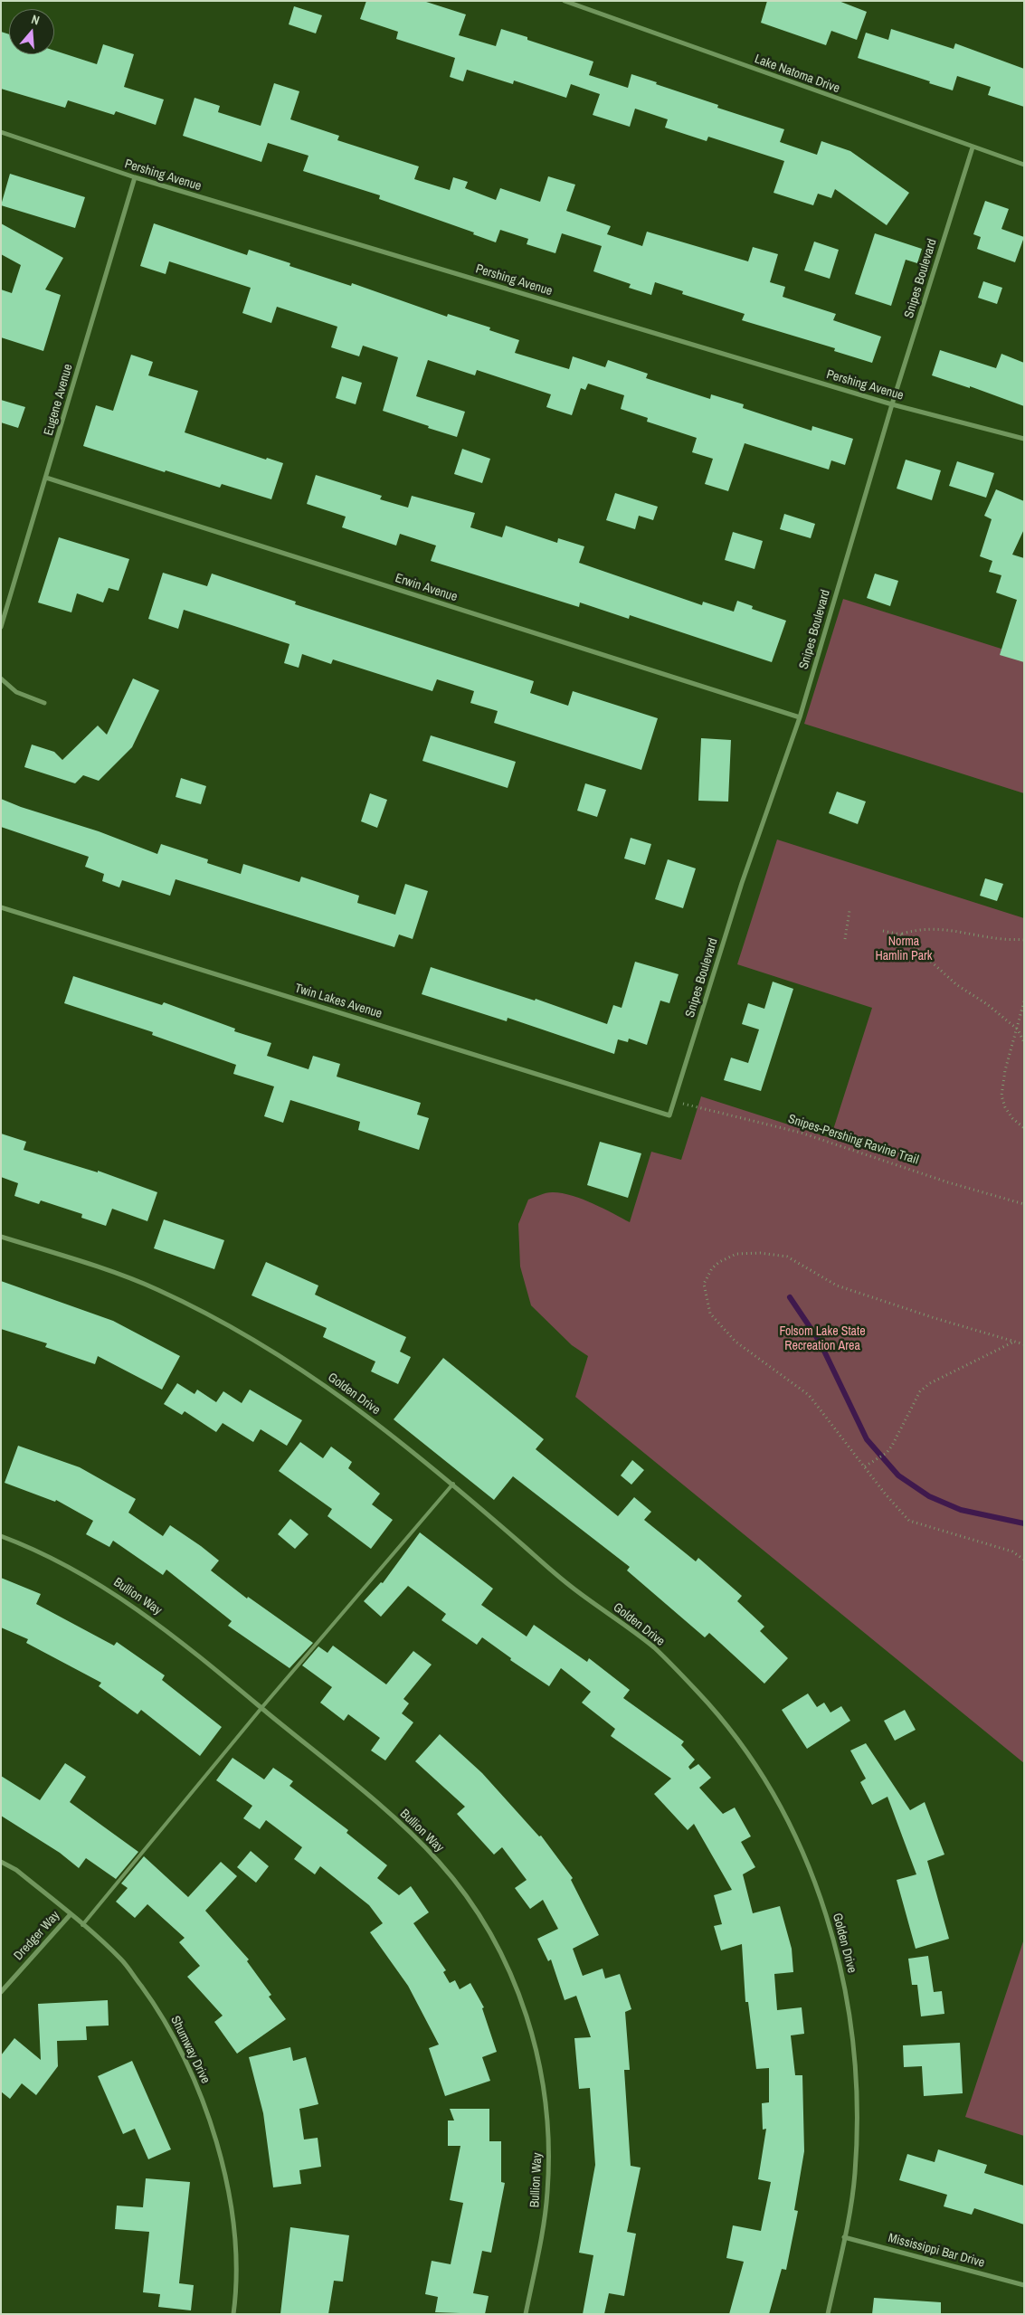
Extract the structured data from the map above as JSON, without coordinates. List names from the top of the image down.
{
  "streets": {
    "street": [
      "Lake Natoma Drive",
      "Pershing Avenue",
      "Snipes Boulevard",
      "Eugene Avenue",
      "Erwin Avenue",
      "Twin Lakes Avenue",
      "Golden Drive",
      "Bullion Way",
      "Dredger Way",
      "Shumway Drive",
      "Mississippi Bar Drive"
    ],
    "path": ["Snipes-Pershing Ravine Trail"]
  },
  "crossings": [
    ["Lake Natoma Drive", "Snipes Boulevard"],
    ["Pershing Avenue", "Snipes Boulevard"],
    ["Pershing Avenue", "Eugene Avenue"],
    ["Snipes Boulevard", "Erwin Avenue"],
    ["Snipes Boulevard", "Twin Lakes Avenue"],
    ["Snipes Boulevard", "Snipes-Pershing Ravine Trail"],
    ["Eugene Avenue", "Erwin Avenue"],
    ["Golden Drive", "Mississippi Bar Drive"],
    ["Dredger Way", "Shumway Drive"]
  ],
  "parks": ["Norma Hamlin Park", "Folsom Lake State Recreation Area"],
  "north": "top"
}
